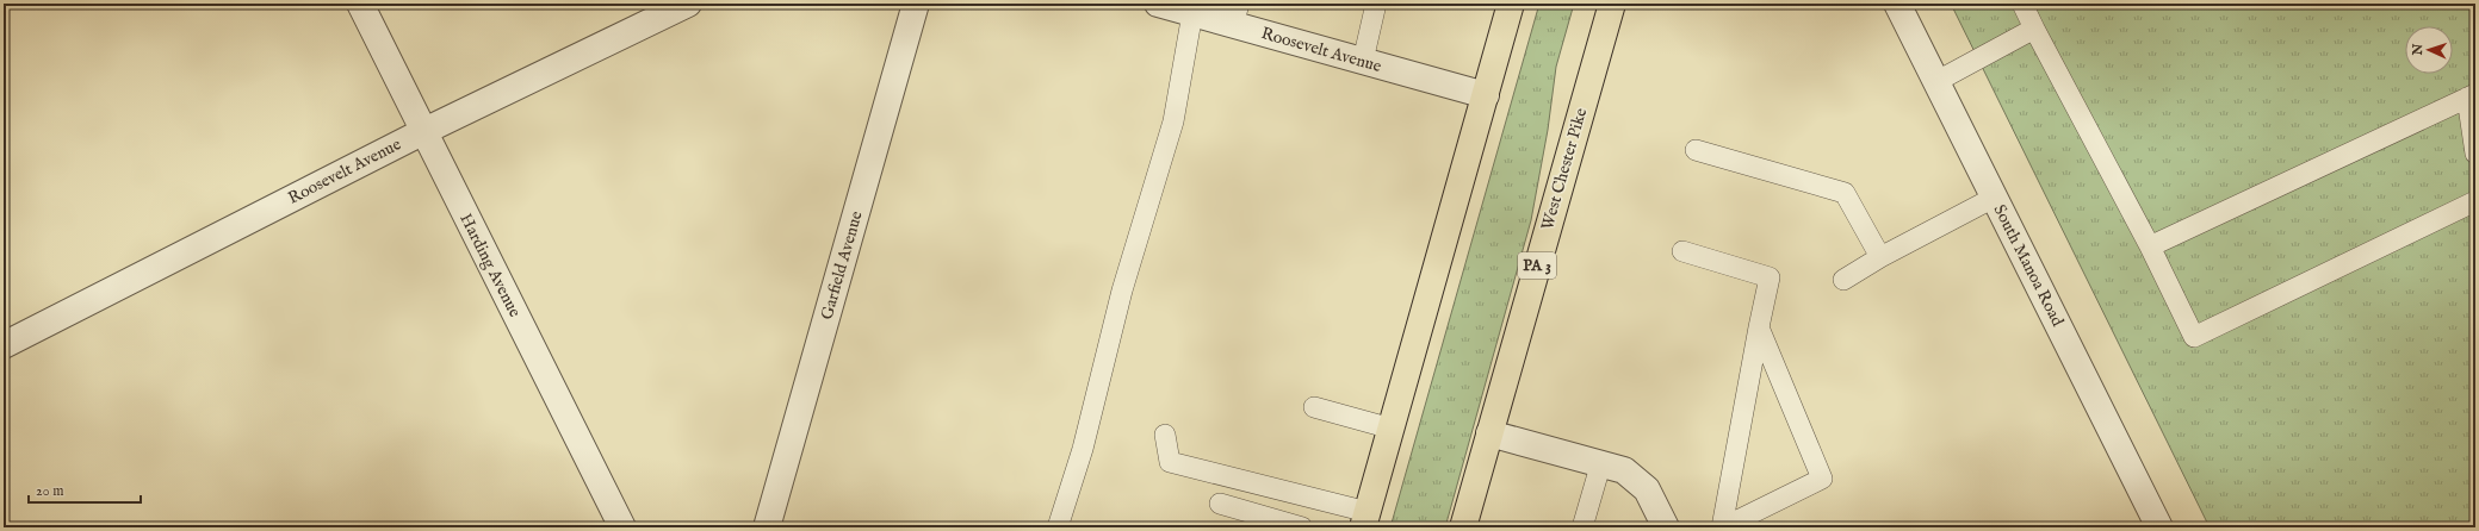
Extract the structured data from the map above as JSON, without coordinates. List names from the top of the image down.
{
  "streets": {
    "highway": ["West Chester Pike", "PA 3"],
    "street": [
      "Roosevelt Avenue",
      "Harding Avenue",
      "Garfield Avenue",
      "South Manoa Road"
    ]
  },
  "crossings": [
    ["Roosevelt Avenue", "Harding Avenue"]
  ],
  "scale_bar": "20 m",
  "north": "left"
}
